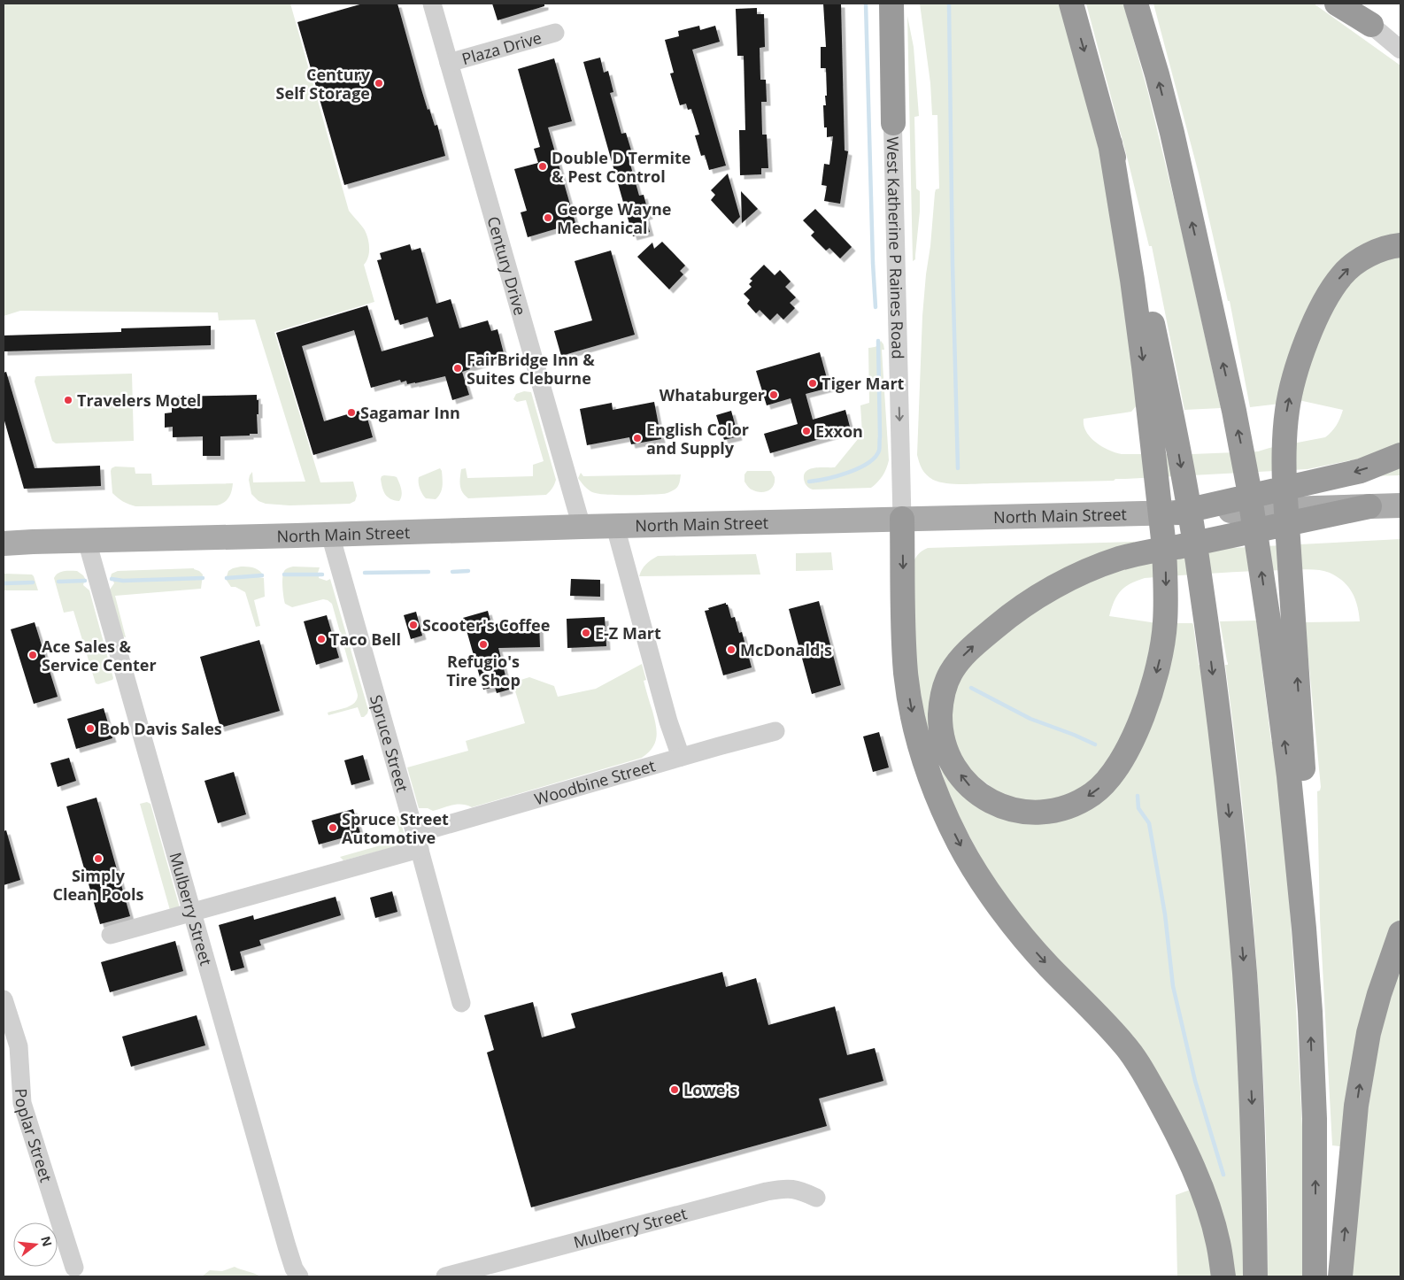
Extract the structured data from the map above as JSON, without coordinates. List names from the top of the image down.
{
  "streets": {
    "main road": ["North Main Street"],
    "street": [
      "Plaza Drive",
      "West Katherine P Raines Road",
      "Century Drive",
      "Spruce Street",
      "Woodbine Street",
      "Mulberry Street",
      "Poplar Street"
    ]
  },
  "crossings": [
    ["Plaza Drive", "Century Drive"],
    ["West Katherine P Raines Road", "North Main Street"],
    ["Century Drive", "North Main Street"],
    ["North Main Street", "Spruce Street"],
    ["North Main Street", "Mulberry Street"],
    ["Spruce Street", "Woodbine Street"],
    ["Woodbine Street", "Mulberry Street"]
  ],
  "one_way": ["West Katherine P Raines Road"],
  "places": [
    "Century Self Storage",
    "Double D Termite & Pest Control",
    "George Wayne Mechanical",
    "FairBridge Inn & Suites Cleburne",
    "Tiger Mart",
    "Whataburger",
    "Travelers Motel",
    "Sagamar Inn",
    "Exxon",
    "English Color and Supply",
    "Scooter's Coffee",
    "E-Z Mart",
    "Taco Bell",
    "Refugio's Tire Shop",
    "McDonald's",
    "Ace Sales & Service Center",
    "Bob Davis Sales",
    "Spruce Street Automotive",
    "Simply Clean Pools",
    "Lowe's"
  ],
  "north": "right"
}
